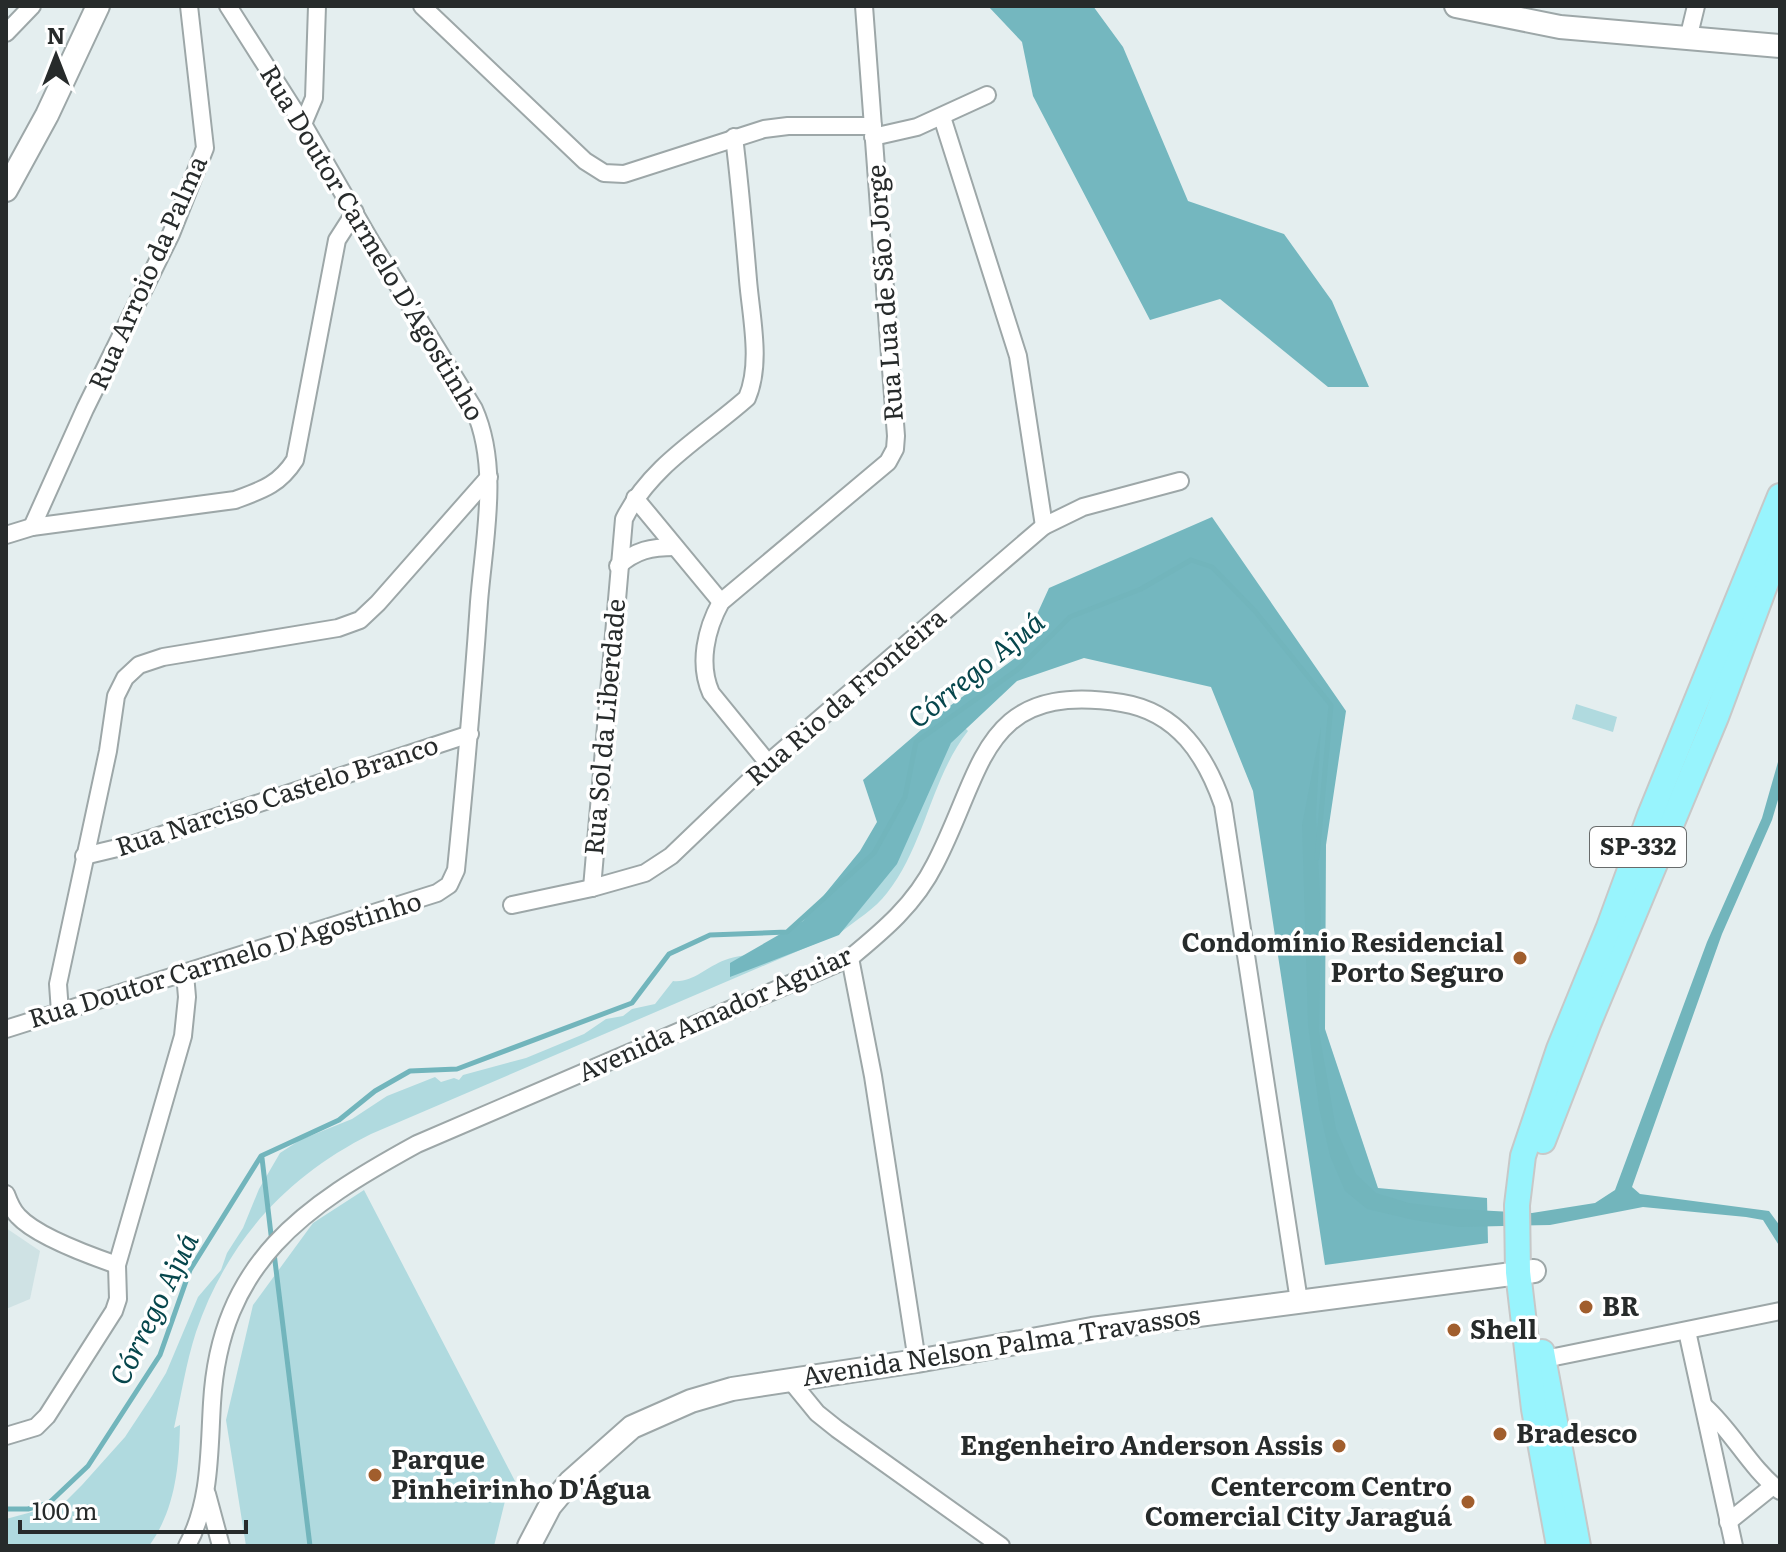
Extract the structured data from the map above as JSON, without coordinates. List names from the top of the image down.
{
  "streets": {
    "main road": ["SP-332"],
    "street": [
      "Rua Doutor Carmelo D'Agostinho",
      "Rua Arroio da Palma",
      "Rua Lua de São Jorge",
      "Rua Rio da Fronteira",
      "Rua Sol da Liberdade",
      "Rua Narciso Castelo Branco",
      "Avenida Amador Aguiar",
      "Avenida Nelson Palma Travassos"
    ]
  },
  "crossings": [
    ["Rua Doutor Carmelo D'Agostinho", "Rua Narciso Castelo Branco"],
    ["Rua Lua de São Jorge", "Rua Rio da Fronteira"],
    ["Rua Rio da Fronteira", "Rua Sol da Liberdade"],
    ["SP-332", "Avenida Nelson Palma Travassos"],
    ["Avenida Amador Aguiar", "Avenida Nelson Palma Travassos"]
  ],
  "water": ["Córrego Ajuá"],
  "places": [
    "Condomínio Residencial Porto Seguro",
    "BR",
    "Shell",
    "Bradesco",
    "Engenheiro Anderson Assis",
    "Parque Pinheirinho D'Água",
    "Centercom Centro Comercial City Jaraguá"
  ],
  "scale_bar": "100 m",
  "north": "top"
}
